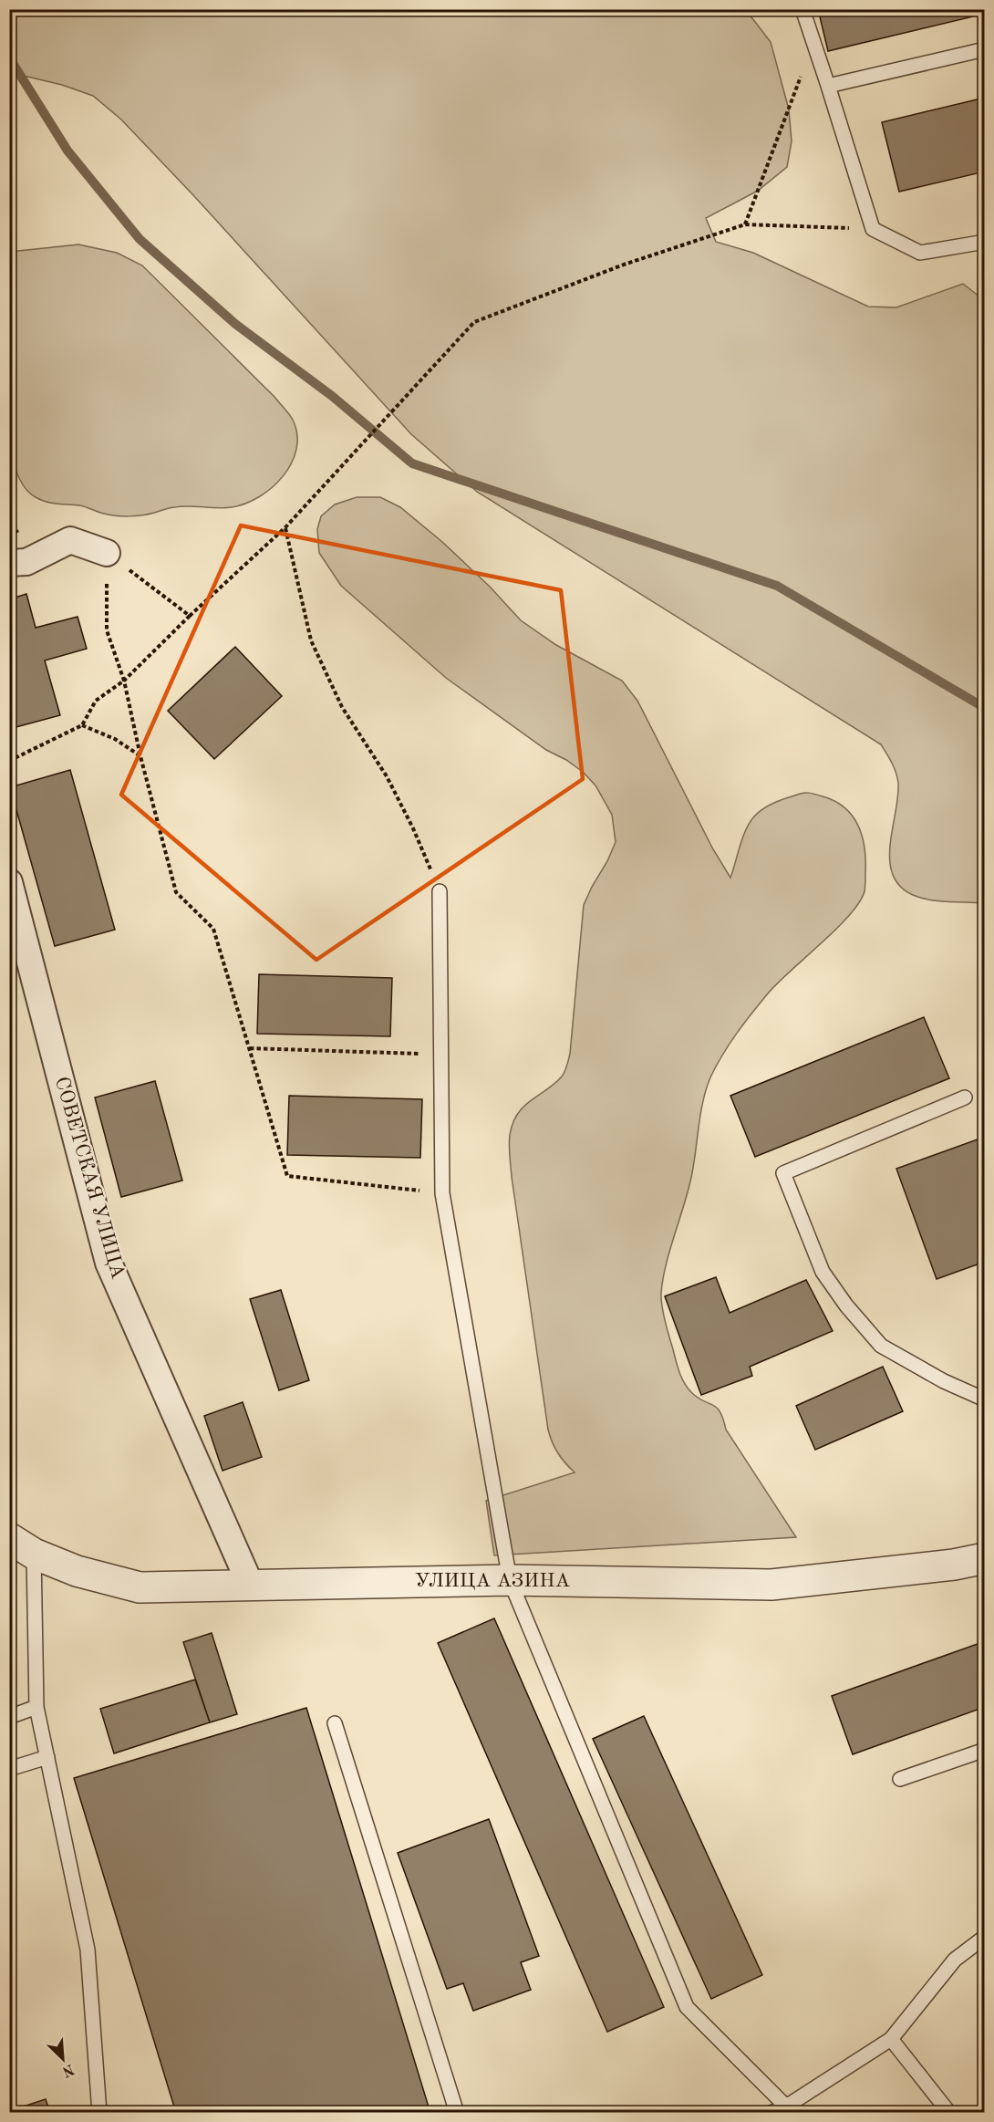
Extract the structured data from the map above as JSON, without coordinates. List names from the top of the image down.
{
  "streets": {
    "street": ["СОВЕТСКАЯ УЛИЦА", "УЛИЦА АЗИНА"]
  },
  "crossings": [
    ["СОВЕТСКАЯ УЛИЦА", "УЛИЦА АЗИНА"]
  ],
  "north": "bottom right"
}
